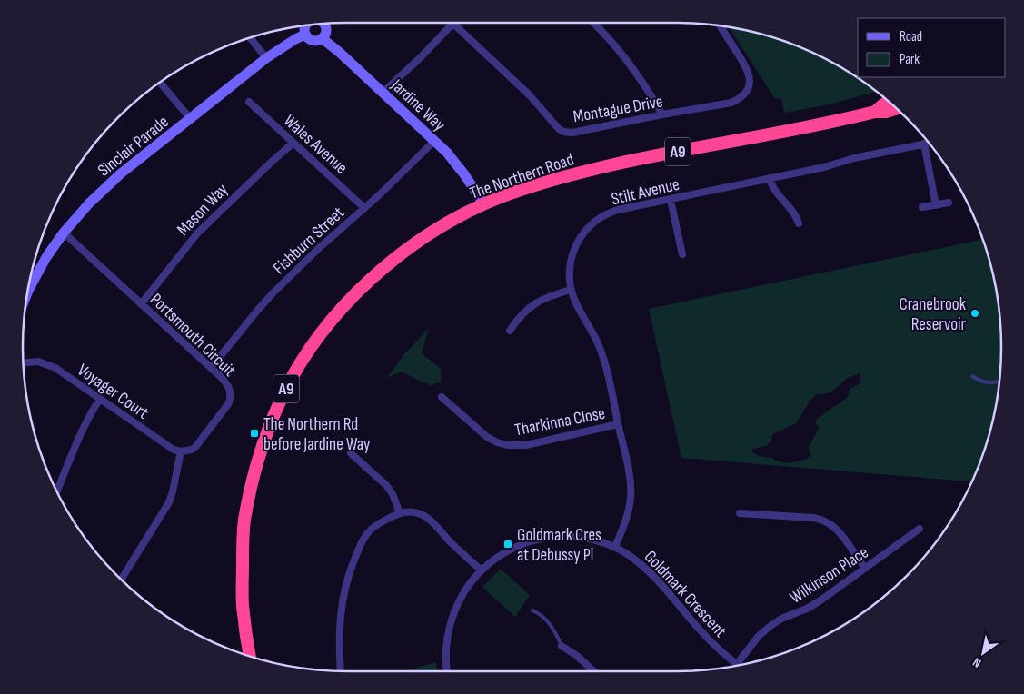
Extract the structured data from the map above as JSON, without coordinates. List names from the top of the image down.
{
  "streets": {
    "highway": ["A9", "The Northern Road"],
    "street": [
      "Jardine Way",
      "Montague Drive",
      "Wales Avenue",
      "Sinclair Parade",
      "Stilt Avenue",
      "Mason Way",
      "Fishburn Street",
      "Portsmouth Circuit",
      "Voyager Court",
      "Tharkinna Close",
      "Wilkinson Place",
      "Goldmark Crescent"
    ]
  },
  "crossings": [
    ["Jardine Way", "The Northern Road"],
    ["Jardine Way", "Fishburn Street"],
    ["Wales Avenue", "Mason Way"],
    ["Wales Avenue", "Fishburn Street"],
    ["Sinclair Parade", "Portsmouth Circuit"],
    ["Stilt Avenue", "Tharkinna Close"],
    ["Stilt Avenue", "Goldmark Crescent"],
    ["Mason Way", "Portsmouth Circuit"],
    ["Fishburn Street", "Portsmouth Circuit"],
    ["Portsmouth Circuit", "Voyager Court"],
    ["Wilkinson Place", "Goldmark Crescent"]
  ],
  "places": {
    "other": ["Cranebrook Reservoir"],
    "transit": ["The Northern Rd before Jardine Way", "Goldmark Cres at Debussy Pl"]
  },
  "legend": ["Road", "Park"],
  "north": "bottom left"
}
